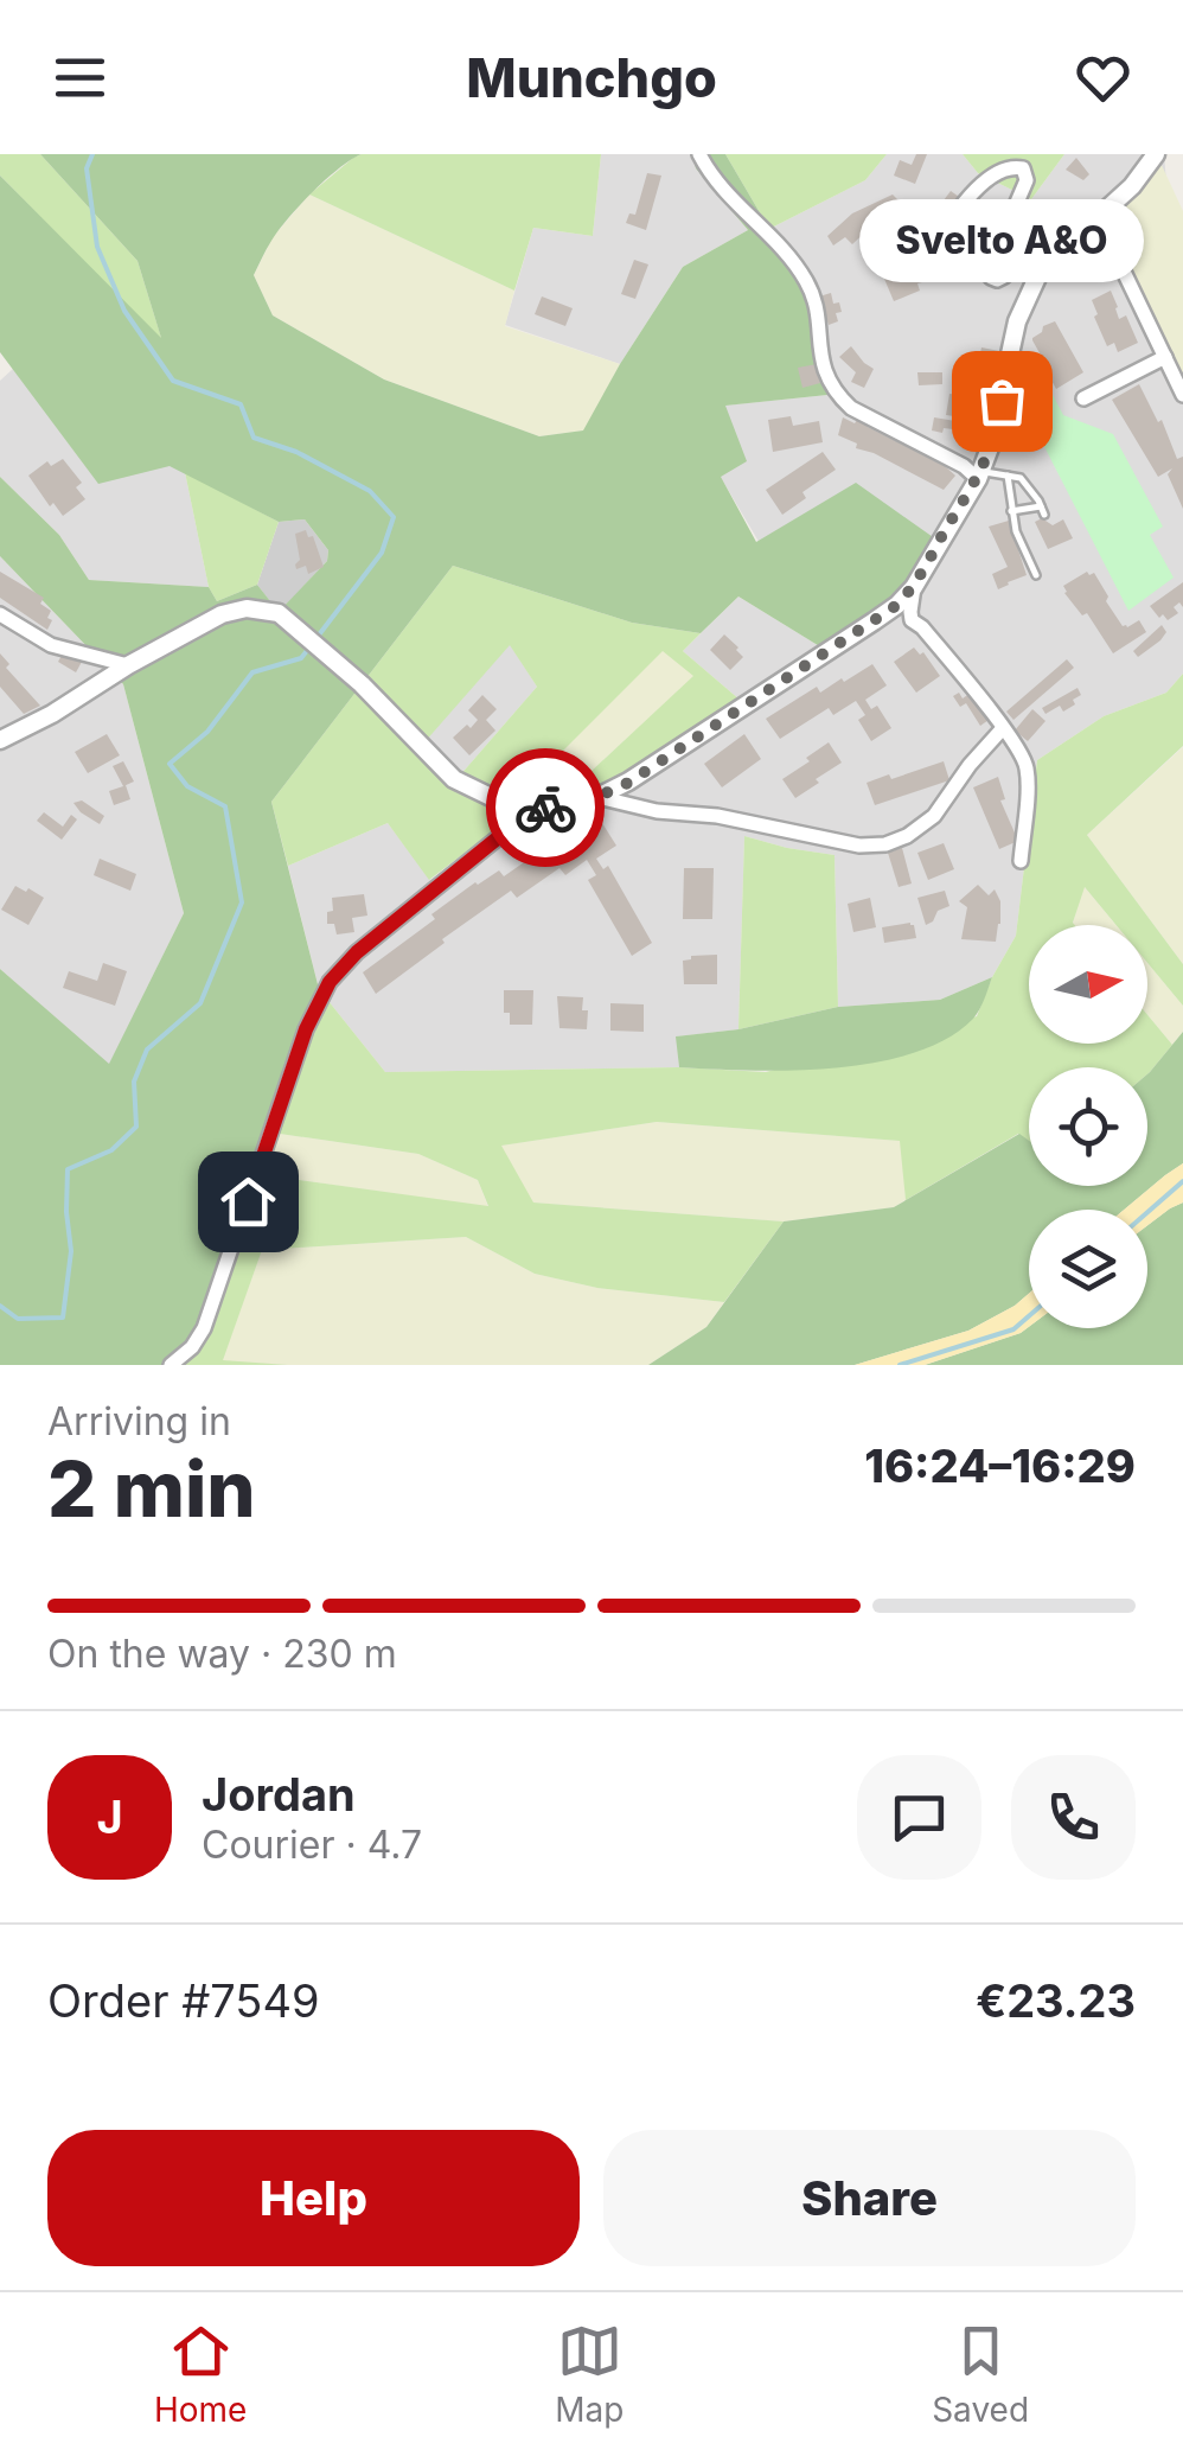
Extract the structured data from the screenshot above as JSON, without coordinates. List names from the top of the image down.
{
  "places": ["Svelto A&O"],
  "north": "right",
  "page": {
    "header": "Munchgo",
    "bubble": "Svelto A&O",
    "heading": ["2 min", "Arriving in", "16:24–16:29"],
    "panel": [
      "Jordan",
      "Courier · 4.7",
      "Order #7549",
      "€23.23"
    ],
    "bar": "On the way · 230 m",
    "round": "J",
    "buttons": ["Help", "Share"],
    "tabs": ["Home", "Map", "Saved"]
  }
}
